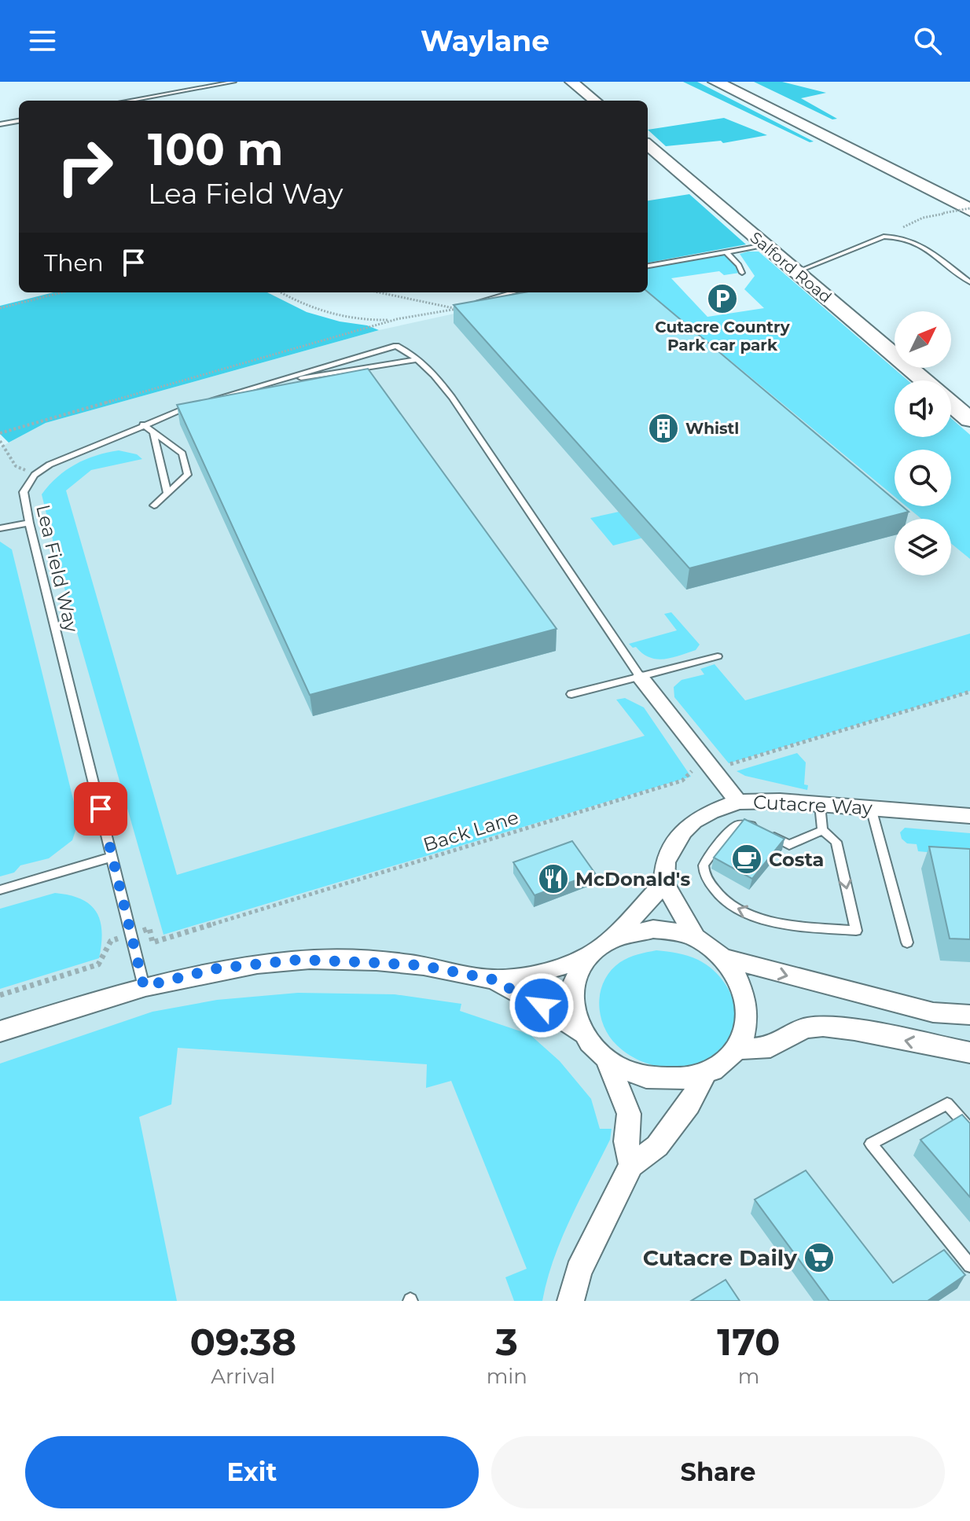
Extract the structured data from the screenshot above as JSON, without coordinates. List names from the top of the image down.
{
  "streets": {
    "main road": ["Salford Road"],
    "street": ["Cutacre Way"],
    "lane": ["Lea Field Way"],
    "path": ["Back Lane"]
  },
  "crossings": [
    ["Lea Field Way", "Back Lane"]
  ],
  "places": {
    "parking": ["Cutacre Country Park car park"],
    "building": ["Whistl"],
    "cafe": ["Costa"],
    "restaurant": ["McDonald's"],
    "supermarket": ["Cutacre Daily"]
  },
  "north": "top right",
  "page": {
    "header": "Waylane",
    "turn": ["100 m", "Lea Field Way"],
    "then": "Then",
    "eta": [
      "09:38",
      "Arrival",
      "3",
      "min",
      "170",
      "m"
    ],
    "buttons": ["Exit", "Share"]
  }
}
